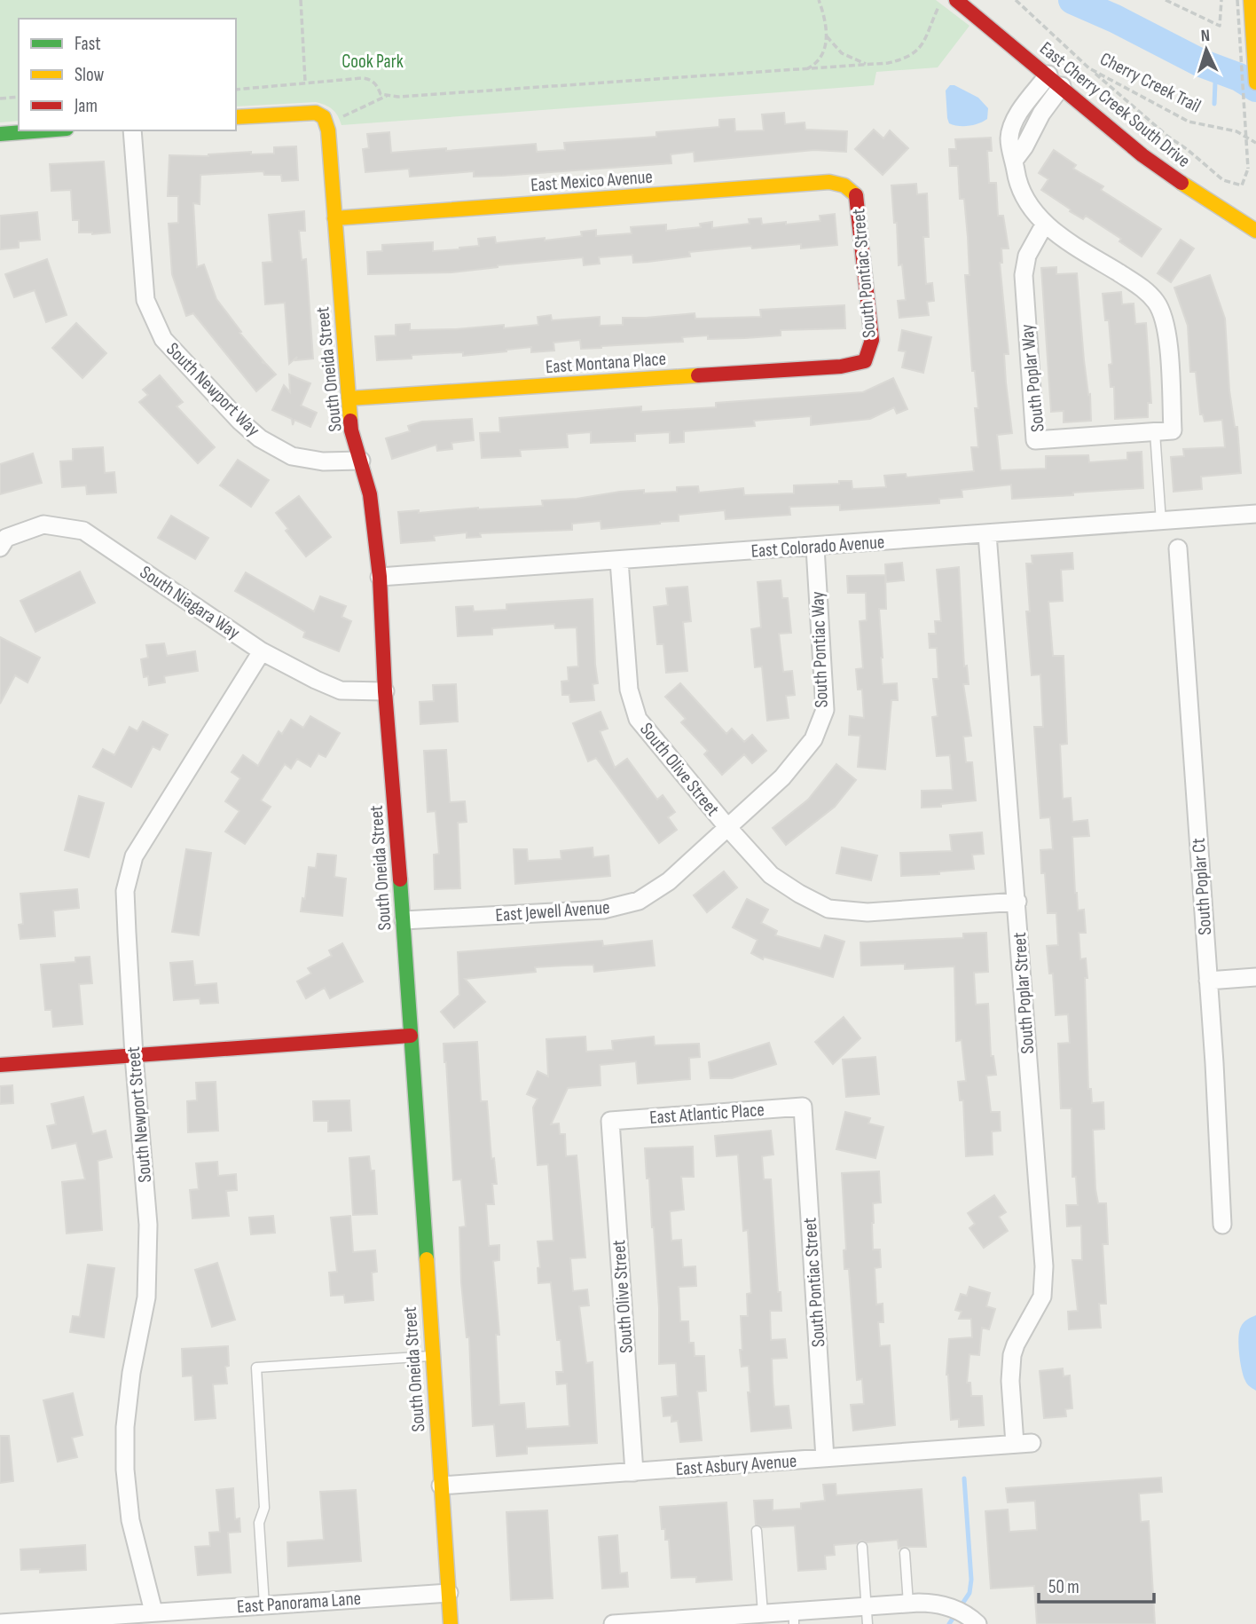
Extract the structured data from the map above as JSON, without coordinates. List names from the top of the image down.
{
  "streets": {
    "street": [
      "East Cherry Creek South Drive",
      "East Mexico Avenue",
      "South Pontiac Street",
      "East Montana Place",
      "South Oneida Street",
      "South Poplar Way",
      "South Newport Way",
      "East Colorado Avenue",
      "South Niagara Way",
      "South Pontiac Way",
      "South Olive Street",
      "South Poplar Ct",
      "East Jewell Avenue",
      "South Poplar Street",
      "East Atlantic Place",
      "South Newport Street",
      "East Asbury Avenue",
      "East Panorama Lane"
    ],
    "path": ["Cherry Creek Trail"]
  },
  "crossings": [
    ["East Mexico Avenue", "South Pontiac Street"],
    ["East Mexico Avenue", "South Oneida Street"],
    ["South Pontiac Street", "East Montana Place"],
    ["South Pontiac Street", "East Atlantic Place"],
    ["South Pontiac Street", "East Asbury Avenue"],
    ["East Montana Place", "South Oneida Street"],
    ["South Oneida Street", "South Newport Way"],
    ["South Oneida Street", "East Colorado Avenue"],
    ["South Oneida Street", "South Niagara Way"],
    ["South Oneida Street", "East Jewell Avenue"],
    ["South Oneida Street", "East Asbury Avenue"],
    ["South Oneida Street", "East Panorama Lane"],
    ["East Colorado Avenue", "South Pontiac Way"],
    ["East Colorado Avenue", "South Olive Street"],
    ["East Colorado Avenue", "South Poplar Ct"],
    ["East Colorado Avenue", "South Poplar Street"],
    ["South Niagara Way", "South Newport Street"],
    ["South Pontiac Way", "South Olive Street"],
    ["South Pontiac Way", "East Jewell Avenue"],
    ["South Olive Street", "East Jewell Avenue"],
    ["South Olive Street", "East Atlantic Place"],
    ["South Olive Street", "East Asbury Avenue"],
    ["South Poplar Street", "East Asbury Avenue"],
    ["South Newport Street", "East Panorama Lane"]
  ],
  "parks": ["Cook Park"],
  "legend": ["Fast", "Slow", "Jam"],
  "scale_bar": "50 m",
  "north": "top"
}
